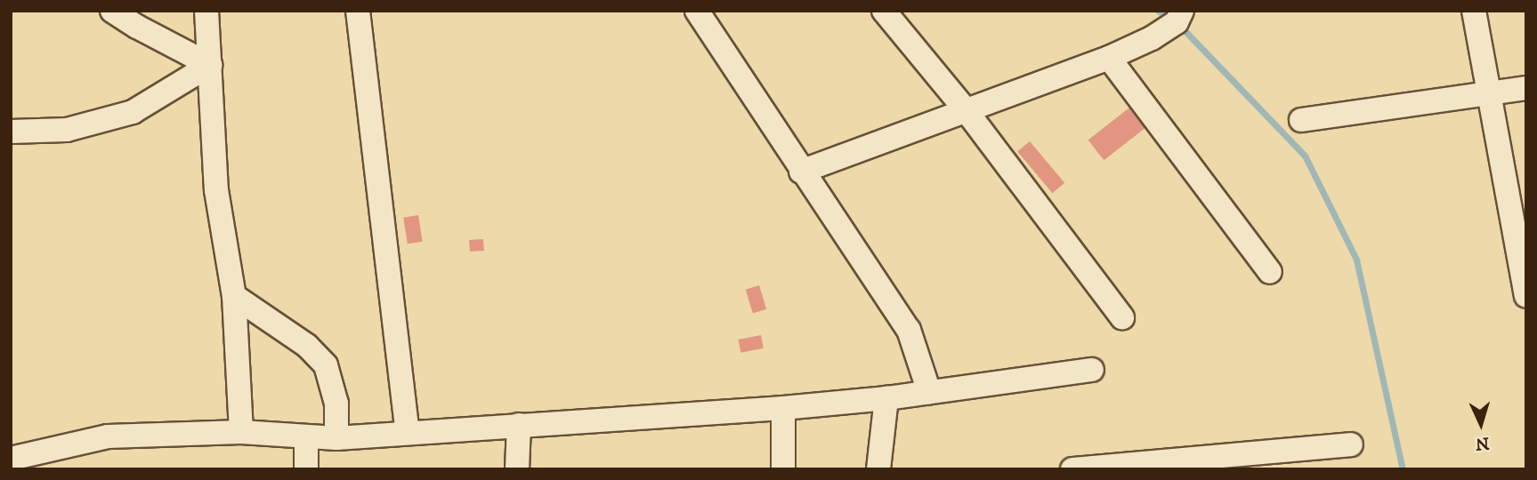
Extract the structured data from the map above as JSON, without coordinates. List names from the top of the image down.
{
  "north": "bottom"
}
